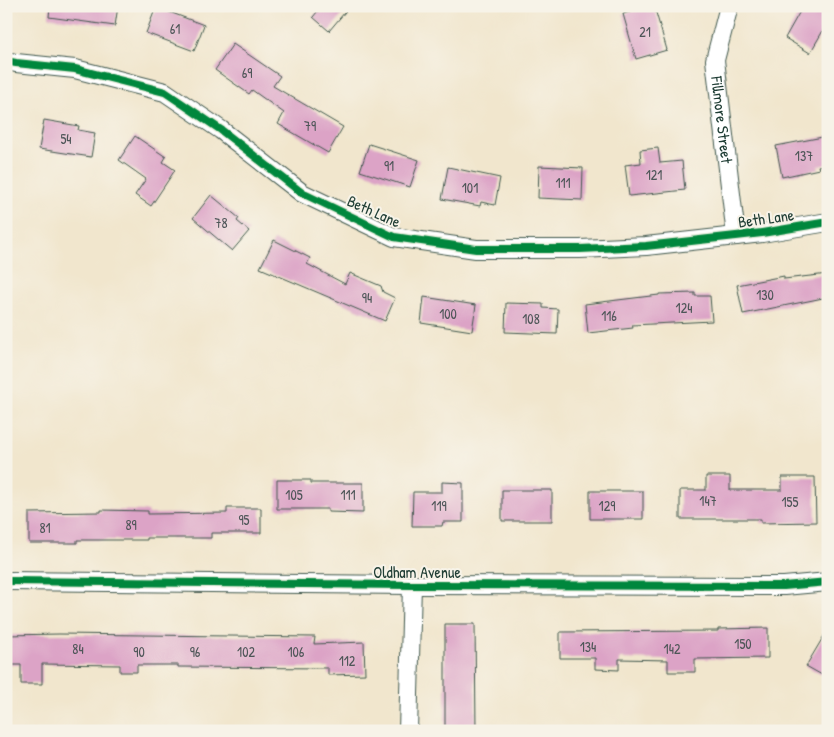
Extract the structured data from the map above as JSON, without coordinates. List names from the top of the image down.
{
  "streets": {
    "street": ["Fillmore Street", "Beth Lane", "Oldham Avenue"]
  },
  "crossings": [
    ["Fillmore Street", "Beth Lane"]
  ],
  "house_numbers": [
    "61",
    "21",
    "69",
    "79",
    "54",
    "137",
    "91",
    "121",
    "111",
    "101",
    "78",
    "130",
    "94",
    "124",
    "100",
    "116",
    "108",
    "105",
    "111",
    "147",
    "155",
    "119",
    "129",
    "95",
    "89",
    "81",
    "150",
    "134",
    "84",
    "142",
    "90",
    "96",
    "102",
    "106",
    "112"
  ]
}
